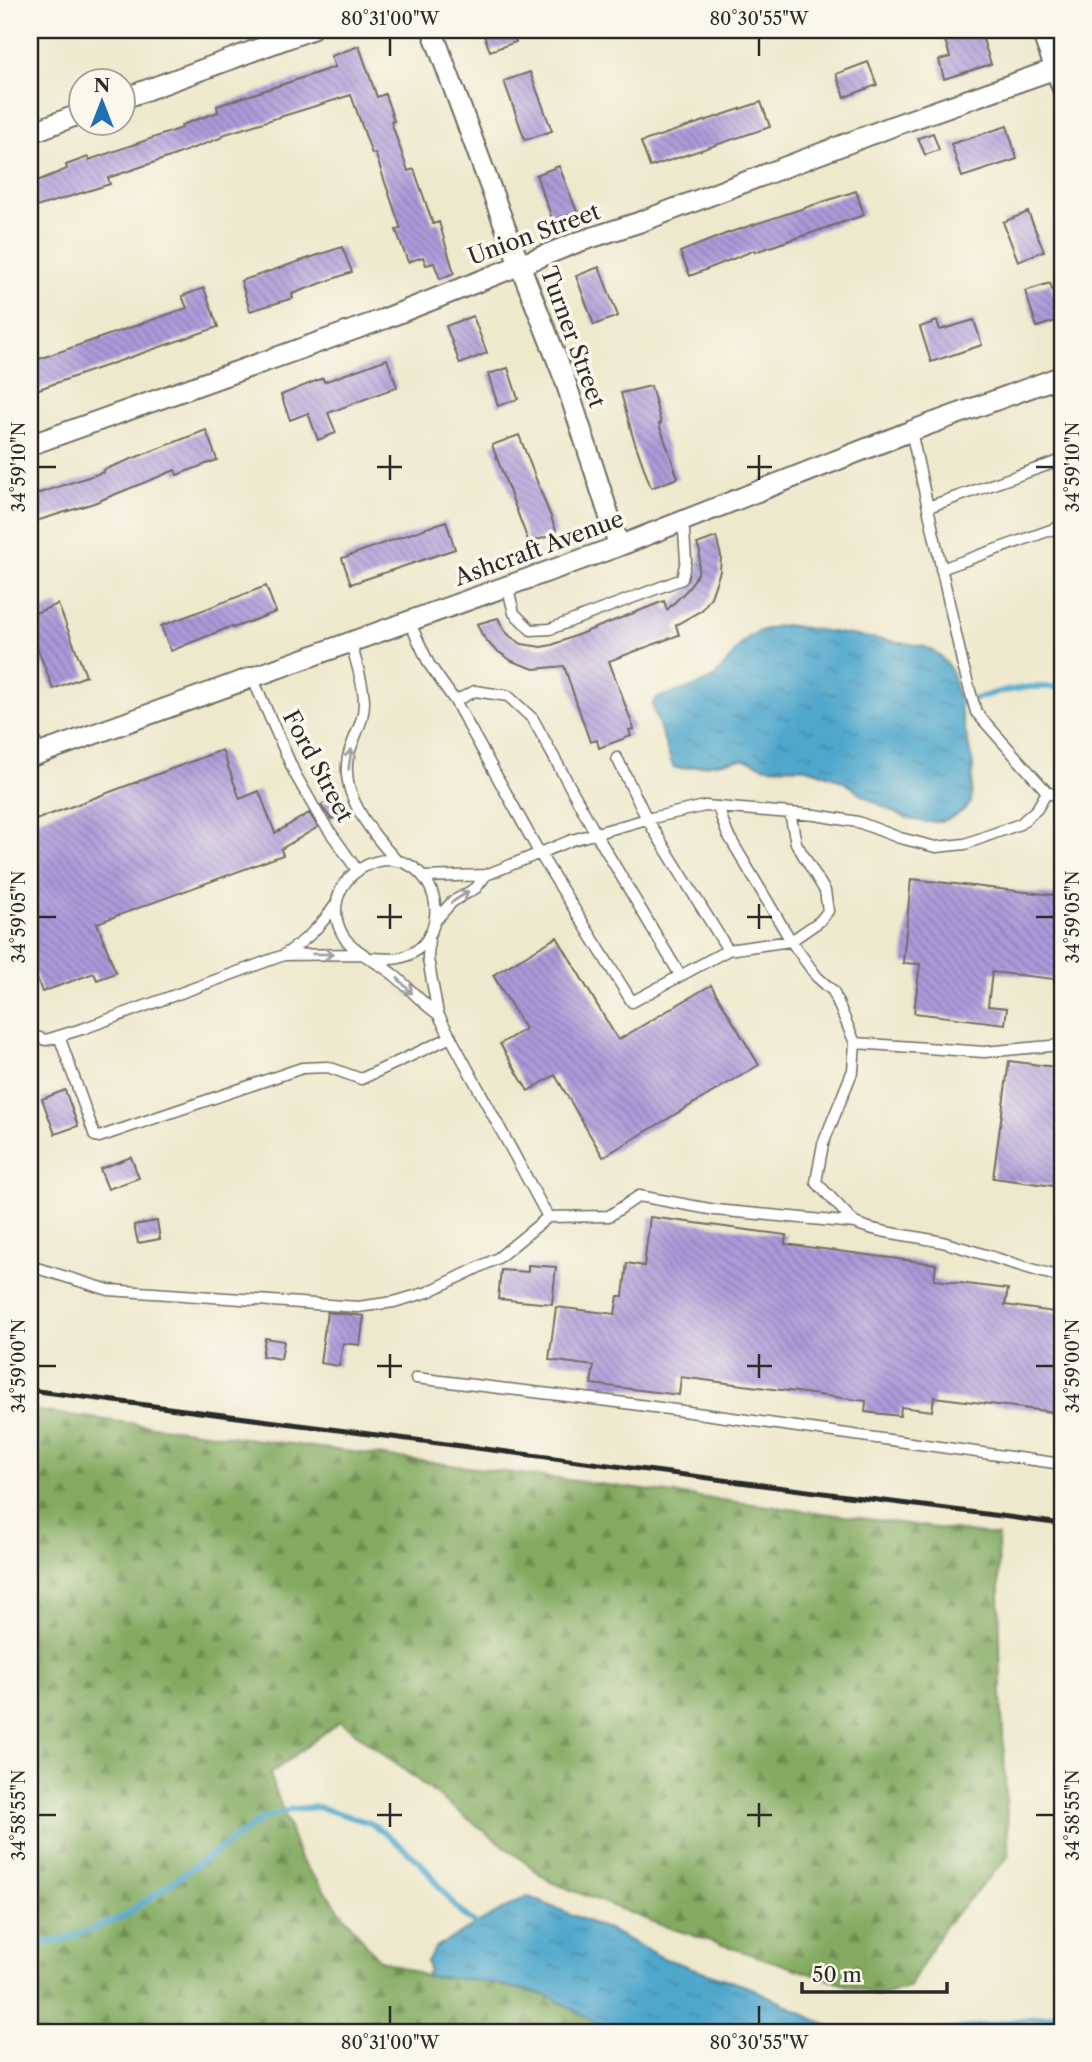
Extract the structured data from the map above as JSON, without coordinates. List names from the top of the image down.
{
  "streets": {
    "street": ["Union Street", "Turner Street", "Ashcraft Avenue"],
    "lane": ["Ford Street"]
  },
  "crossings": [
    ["Union Street", "Turner Street"],
    ["Turner Street", "Ashcraft Avenue"],
    ["Ashcraft Avenue", "Ford Street"]
  ],
  "scale_bar": "50 m",
  "north": "top",
  "coordinates": [
    "80°31'00\"W",
    "80°30'55\"W",
    "34°59'10\"N",
    "34°59'05\"N",
    "34°59'00\"N",
    "34°58'55\"N"
  ]
}
